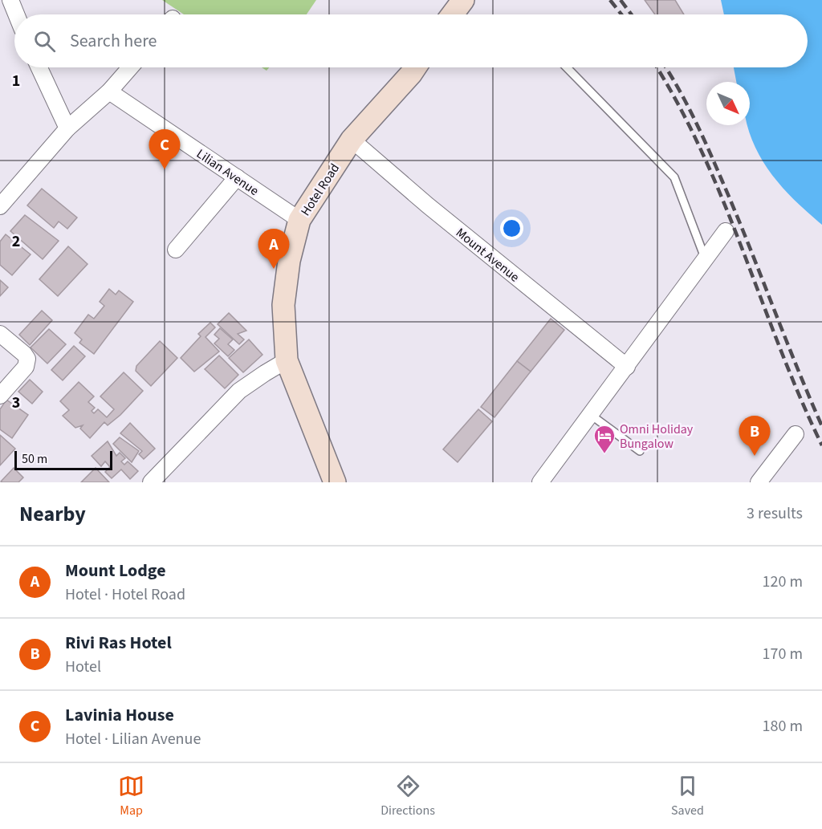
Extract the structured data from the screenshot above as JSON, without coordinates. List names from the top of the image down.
{
  "streets": {
    "street": ["Lilian Avenue", "Hotel Road", "Mount Avenue"]
  },
  "crossings": [
    ["Lilian Avenue", "Hotel Road"],
    ["Hotel Road", "Mount Avenue"]
  ],
  "places": {
    "hotel": ["Omni Holiday Bungalow"]
  },
  "scale_bar": "50 m",
  "north": "bottom right",
  "page": {
    "search": "Search here",
    "pins": ["C", "A", "B"],
    "scale": "50 m",
    "heading": ["Nearby", "3 results"],
    "list": [
      {
        "mark": "A",
        "name": "Mount Lodge",
        "note": "Hotel · Hotel Road",
        "value": "120 m"
      },
      {
        "mark": "B",
        "name": "Rivi Ras Hotel",
        "note": "Hotel",
        "value": "170 m"
      },
      {
        "mark": "C",
        "name": "Lavinia House",
        "note": "Hotel · Lilian Avenue",
        "value": "180 m"
      }
    ],
    "nav": ["Map", "Directions", "Saved"]
  },
  "grid": {
    "rows": ["1", "2", "3"]
  }
}
